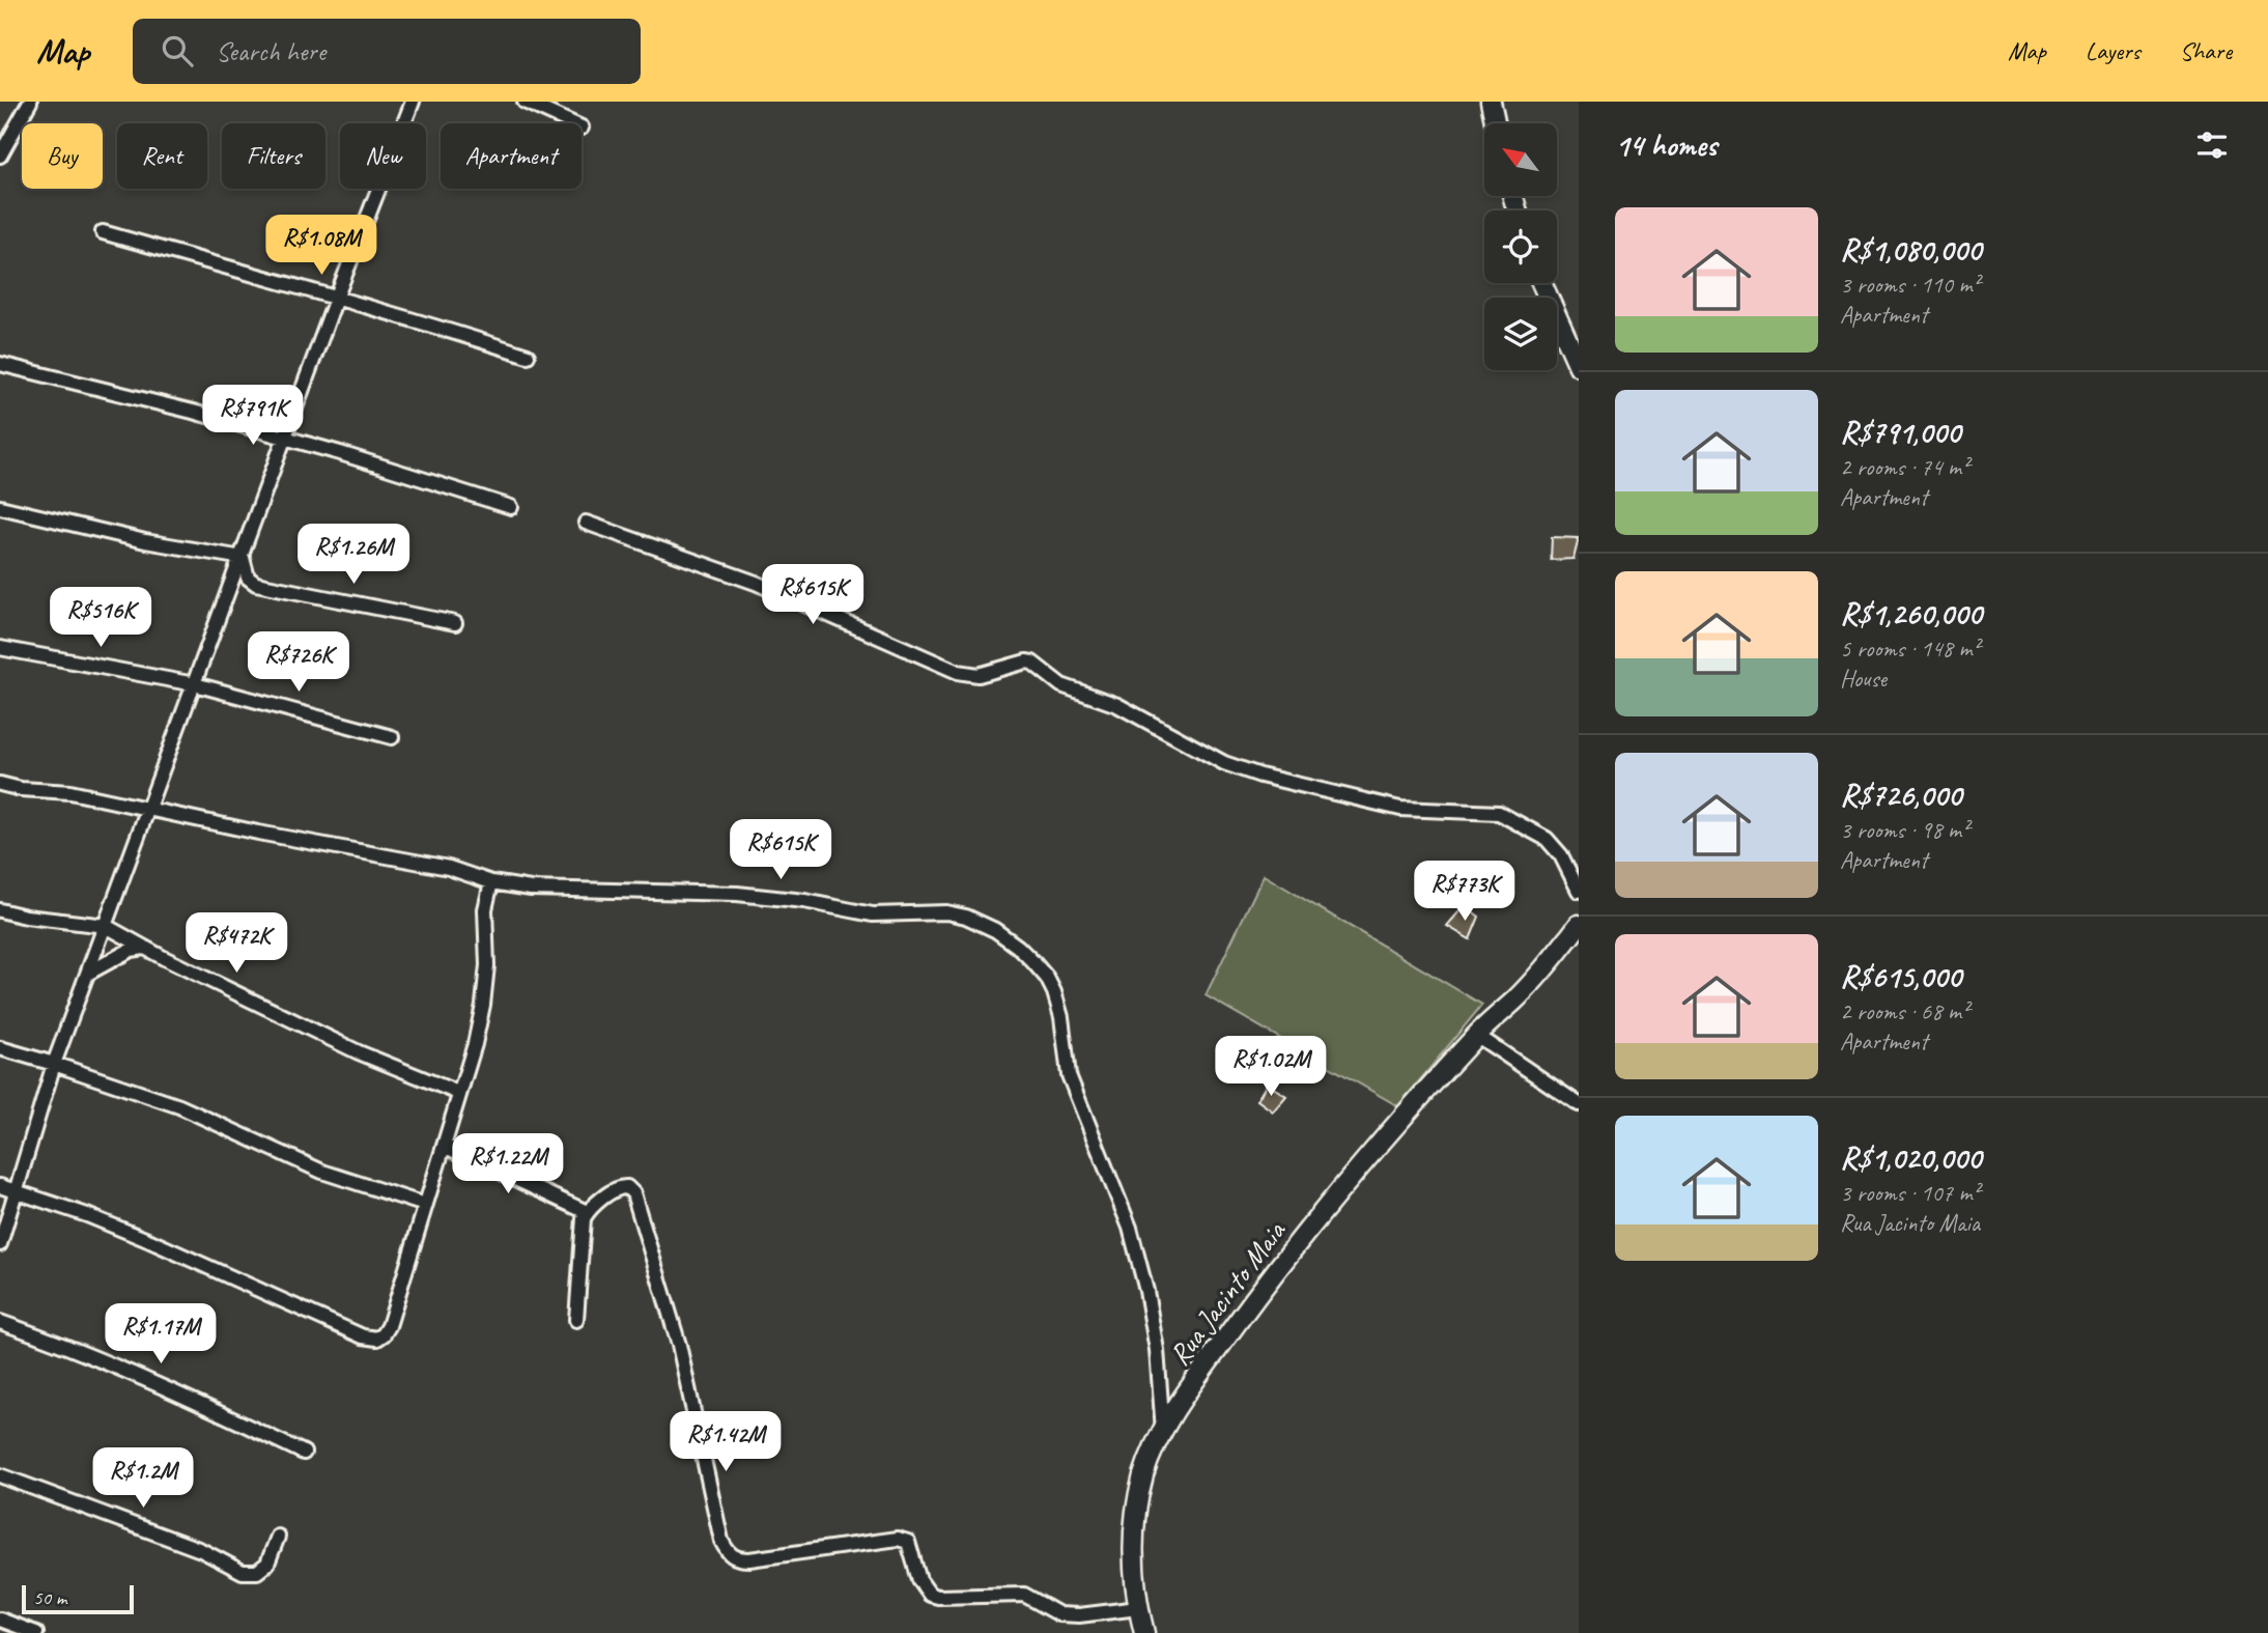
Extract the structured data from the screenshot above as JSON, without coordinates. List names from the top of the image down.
{
  "streets": {
    "street": ["Rua Jacinto Maia"]
  },
  "scale_bar": "50 m",
  "north": "top left",
  "page": {
    "header": "Map",
    "search": "Search here",
    "nav": ["Map", "Layers", "Share"],
    "heading": "14 homes",
    "chip": [
      "Buy",
      "Rent",
      "Filters",
      "New",
      "Apartment"
    ],
    "list": [
      {
        "name": "R$1,080,000",
        "note": "3 rooms · 110 m² · Apartment"
      },
      {
        "name": "R$791,000",
        "note": "2 rooms · 74 m² · Apartment"
      },
      {
        "name": "R$1,260,000",
        "note": "5 rooms · 148 m² · House"
      },
      {
        "name": "R$726,000",
        "note": "3 rooms · 98 m² · Apartment"
      },
      {
        "name": "R$615,000",
        "note": "2 rooms · 68 m² · Apartment"
      },
      {
        "name": "R$1,020,000",
        "note": "3 rooms · 107 m² · Rua Jacinto Maia"
      }
    ],
    "price": [
      "R$1.08M",
      "R$791K",
      "R$1.26M",
      "R$615K",
      "R$516K",
      "R$726K",
      "R$615K",
      "R$773K",
      "R$472K",
      "R$1.02M",
      "R$1.22M",
      "R$1.17M",
      "R$1.42M",
      "R$1.2M"
    ],
    "scale": "50 m"
  }
}
